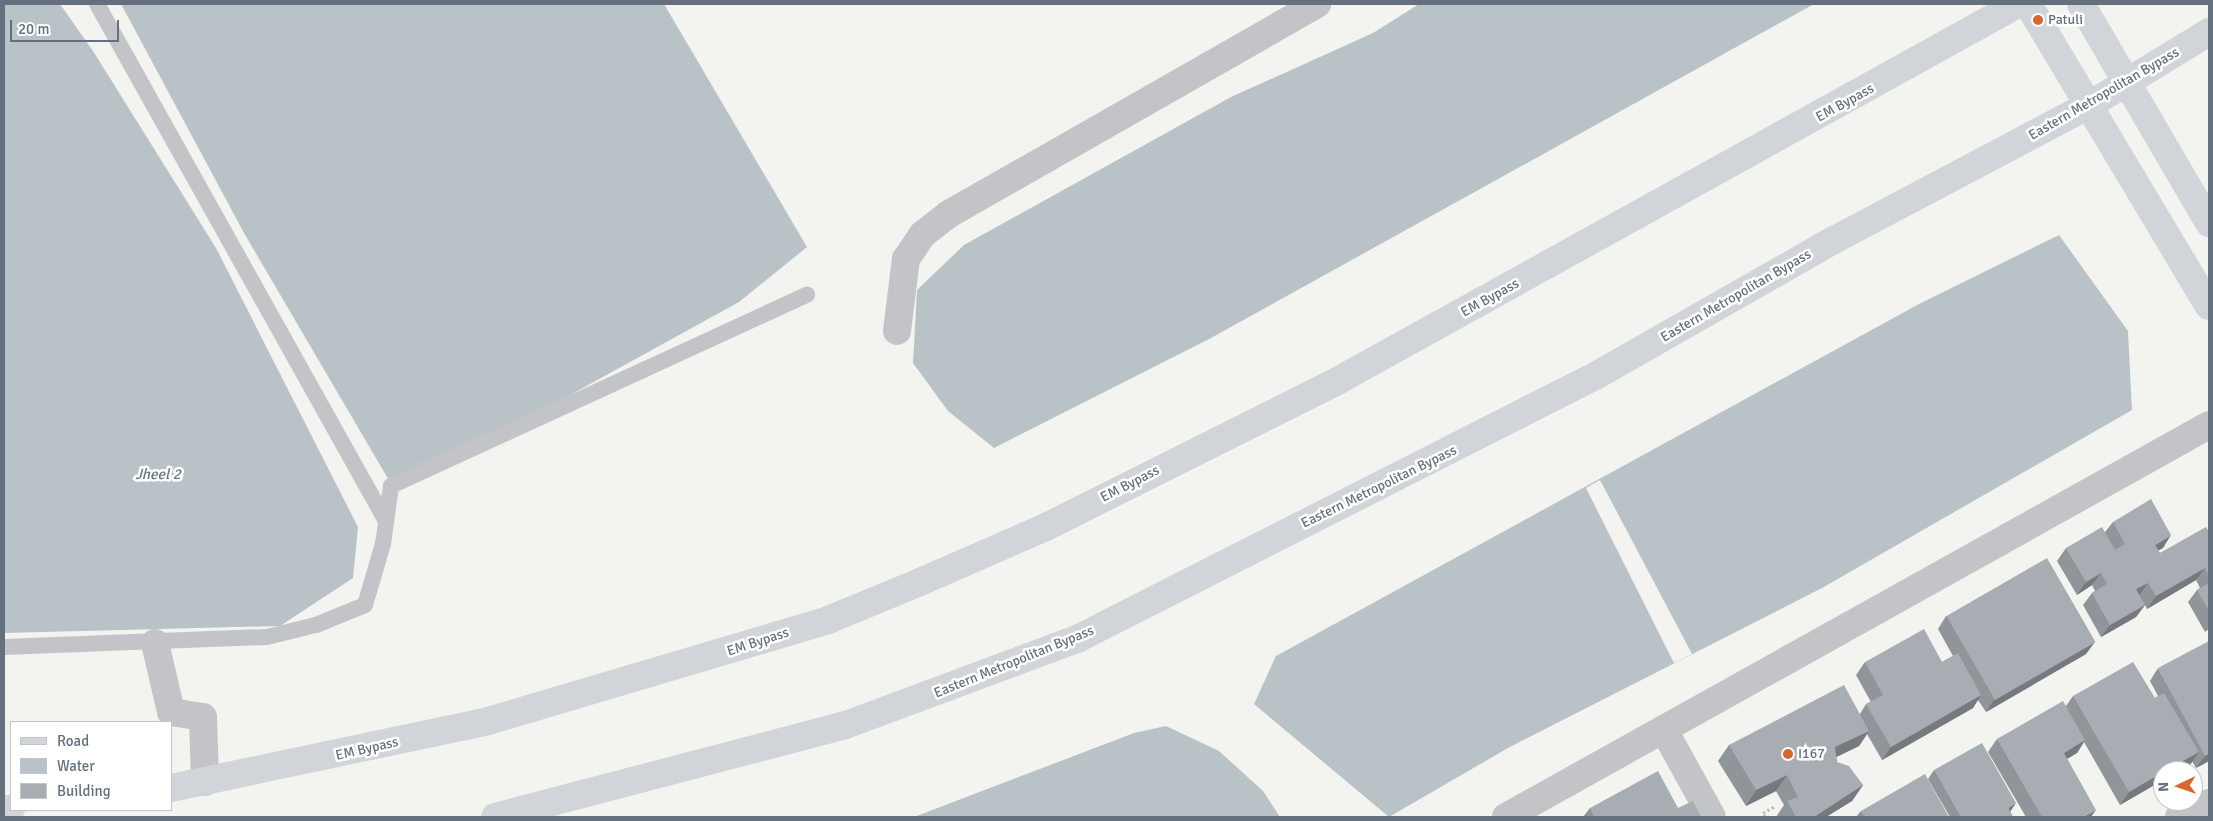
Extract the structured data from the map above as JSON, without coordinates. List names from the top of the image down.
{
  "streets": {
    "main road": ["Eastern Metropolitan Bypass", "EM Bypass"]
  },
  "water": ["Jheel 2"],
  "places": ["Patuli", "I167"],
  "legend": ["Road", "Water", "Building"],
  "scale_bar": "20 m",
  "north": "left"
}
